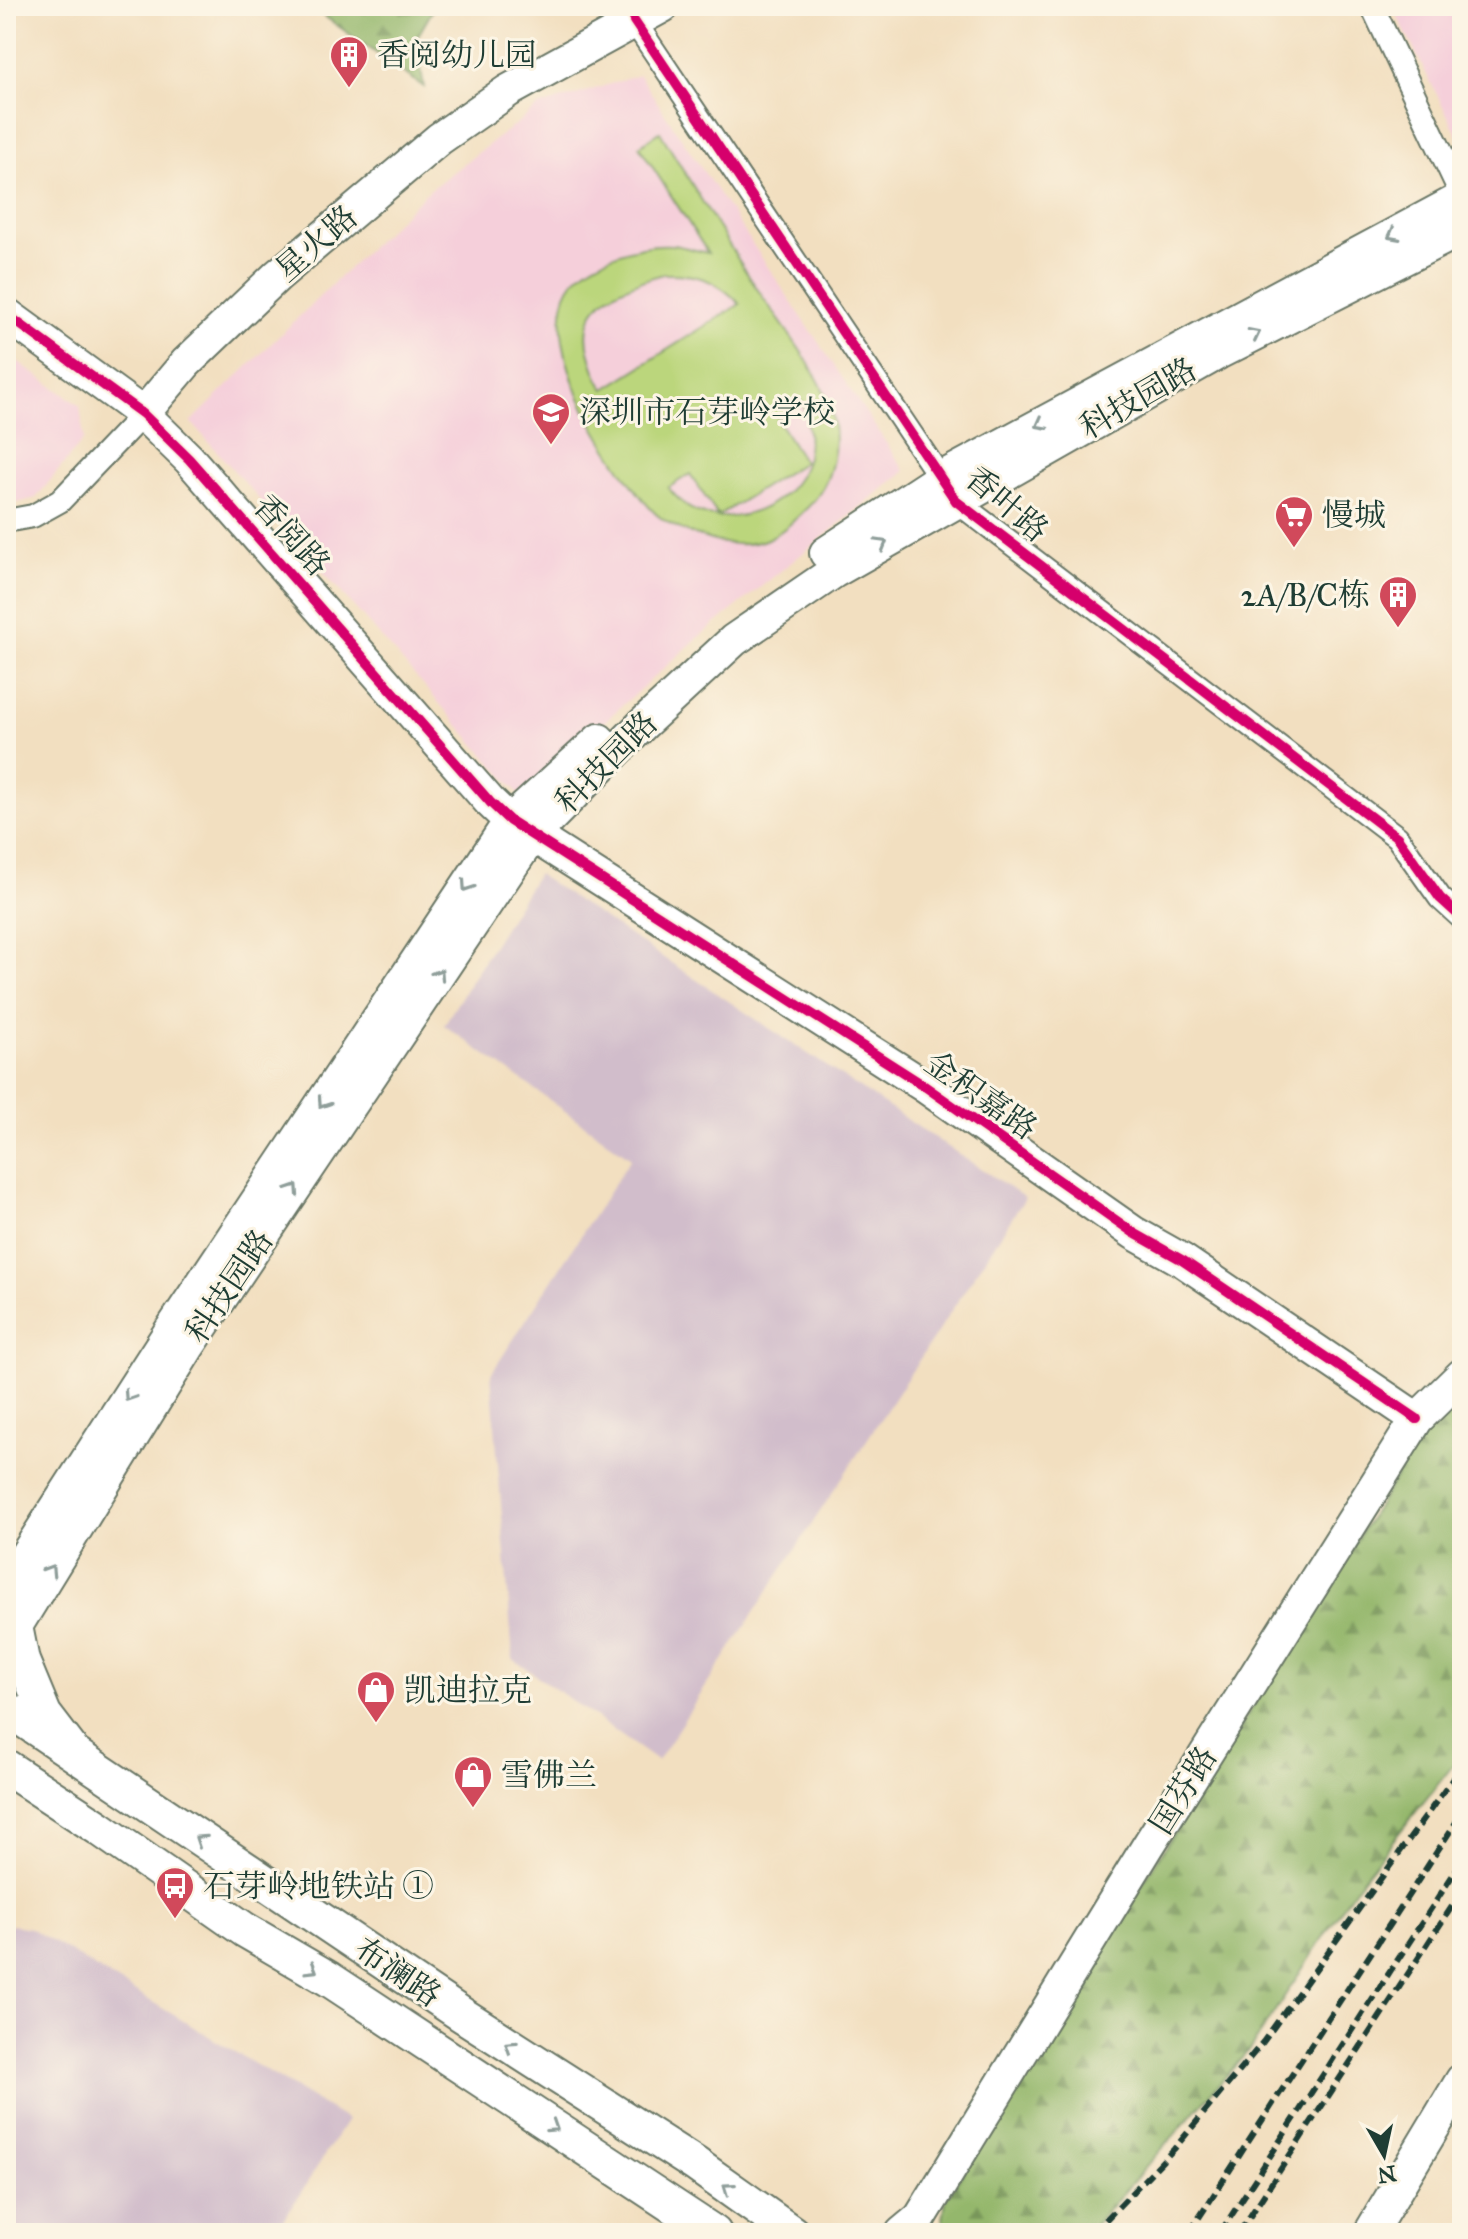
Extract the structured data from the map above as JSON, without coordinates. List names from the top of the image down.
{
  "streets": {
    "main road": [
      "星火路",
      "科技园路",
      "香阅路",
      "金积嘉路",
      "国芬路",
      "布澜路"
    ],
    "street": ["香叶路"]
  },
  "crossings": [
    ["星火路", "香叶路"],
    ["星火路", "香阅路"],
    ["科技园路", "香叶路"],
    ["科技园路", "香阅路"],
    ["科技园路", "金积嘉路"],
    ["香阅路", "金积嘉路"],
    ["金积嘉路", "国芬路"]
  ],
  "places": {
    "building": ["香阅幼儿园", "2A/B/C栋"],
    "school or university": ["深圳市石芽岭学校"],
    "supermarket": ["慢城"],
    "shop": ["凯迪拉克", "雪佛兰"],
    "bus stop": ["石芽岭地铁站 ①"]
  },
  "north": "bottom"
}
